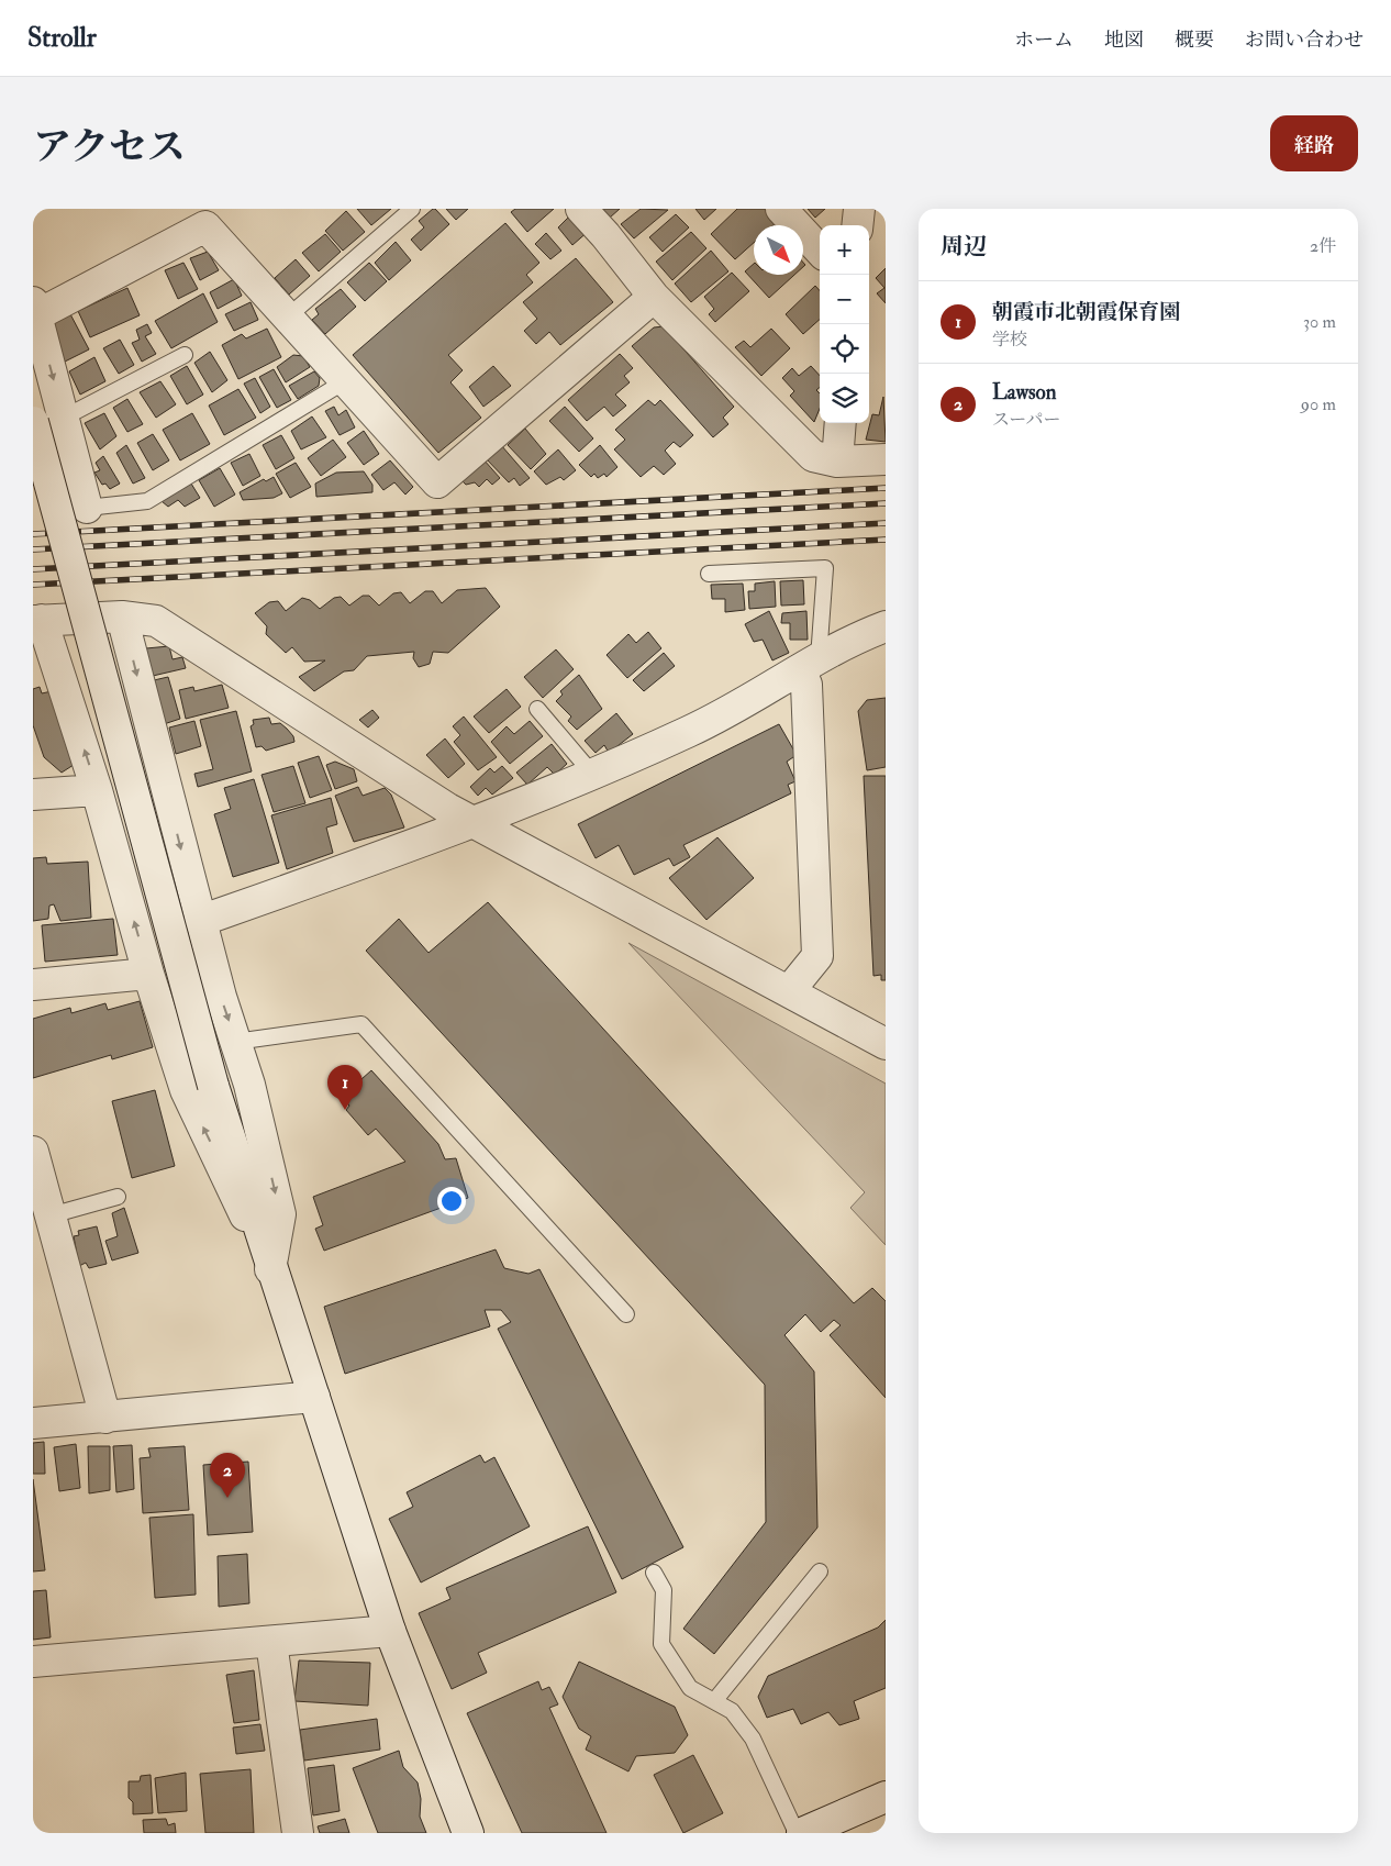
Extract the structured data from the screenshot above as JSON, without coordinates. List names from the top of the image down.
{
  "north": "bottom right",
  "page": {
    "header": "Strollr",
    "nav": [
      "ホーム",
      "地図",
      "概要",
      "お問い合わせ"
    ],
    "title": "アクセス",
    "buttons": "経路",
    "heading": ["周辺", "2件"],
    "map_buttons": ["+", "−"],
    "list": [
      {
        "mark": "1",
        "name": "朝霞市北朝霞保育園",
        "note": "学校",
        "value": "30 m"
      },
      {
        "mark": "2",
        "name": "Lawson",
        "note": "スーパー",
        "value": "90 m"
      }
    ],
    "pins": ["1", "2"]
  }
}
